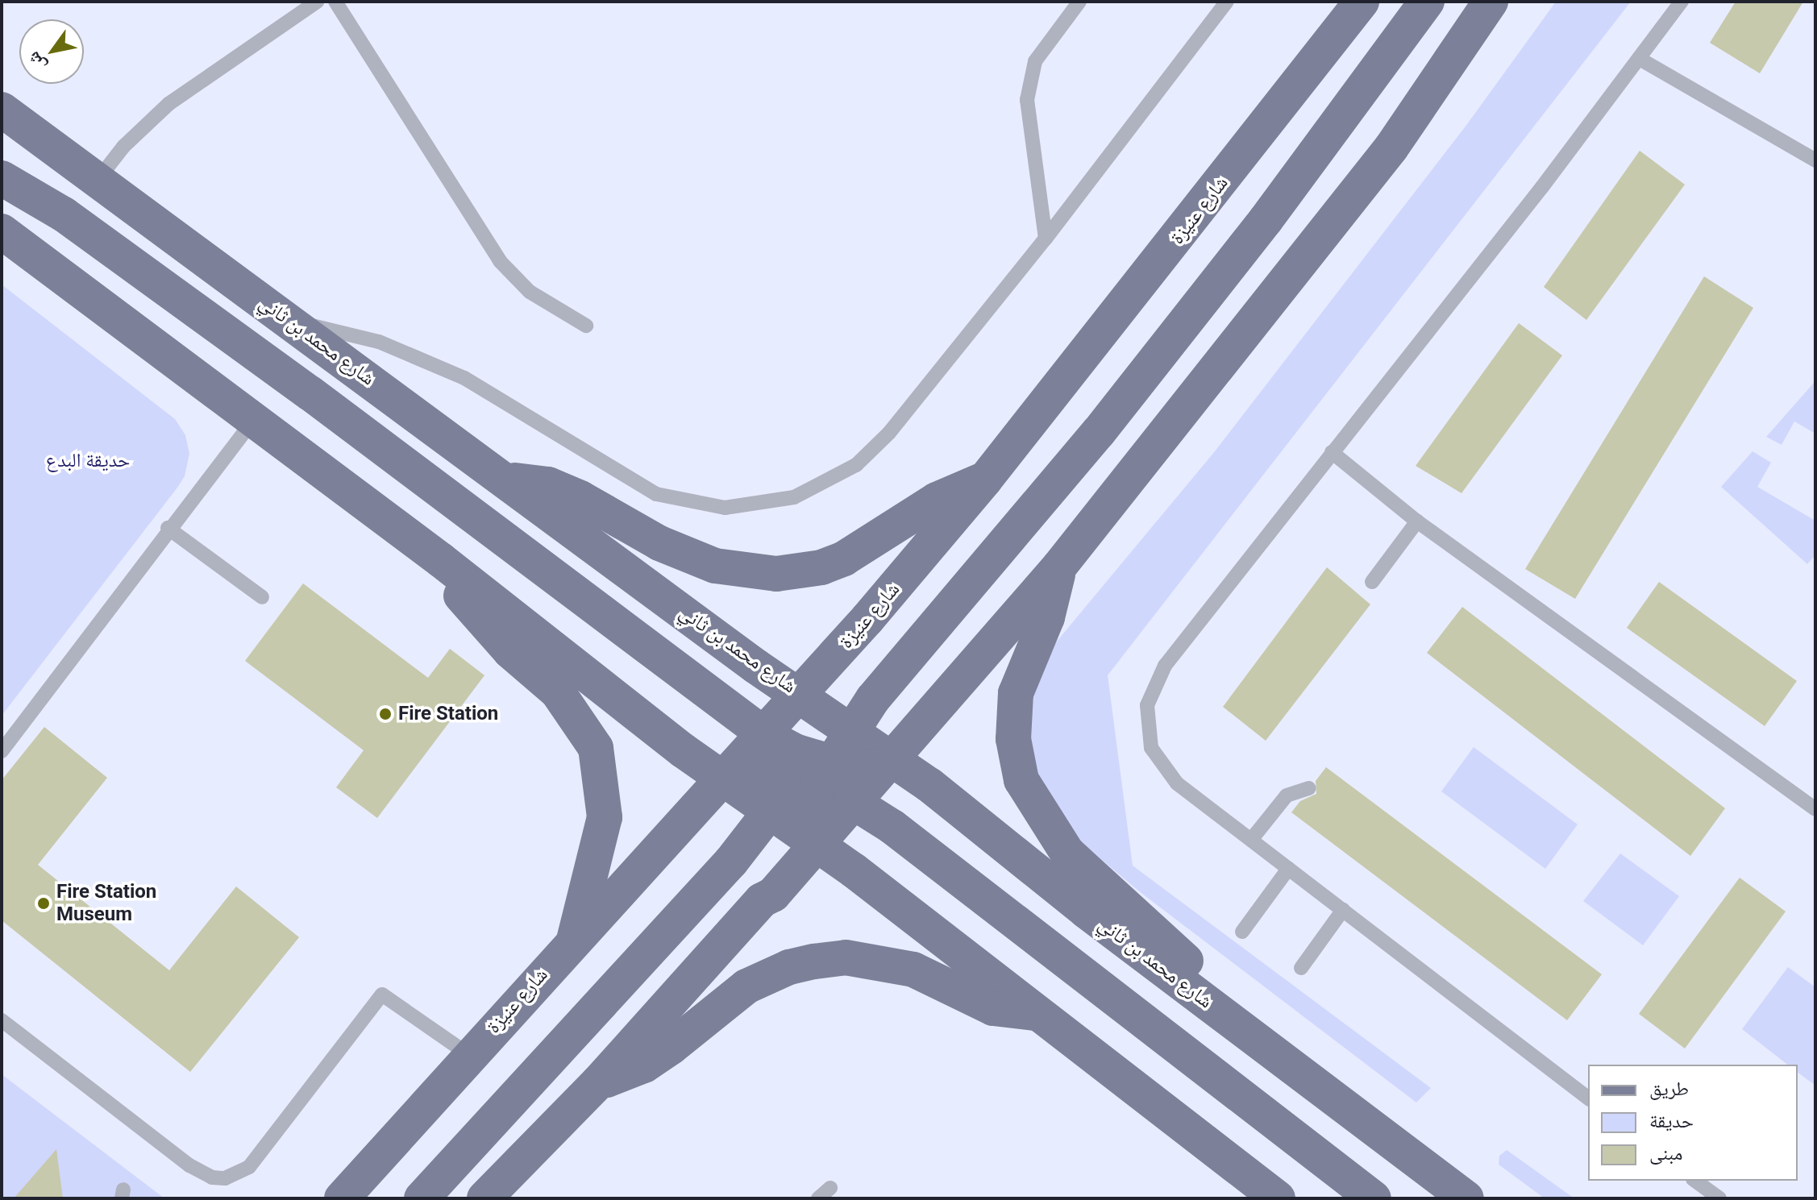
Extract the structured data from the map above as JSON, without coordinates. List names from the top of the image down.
{
  "streets": {
    "main road": ["شارع عنيزة", "شارع محمد بن ثاني"]
  },
  "crossings": [
    ["شارع عنيزة", "شارع محمد بن ثاني"]
  ],
  "parks": ["حديقة البدع"],
  "places": ["Fire Station", "Fire Station Museum"],
  "legend": ["طريق", "حديقة", "مبنى"],
  "north": "bottom left"
}
